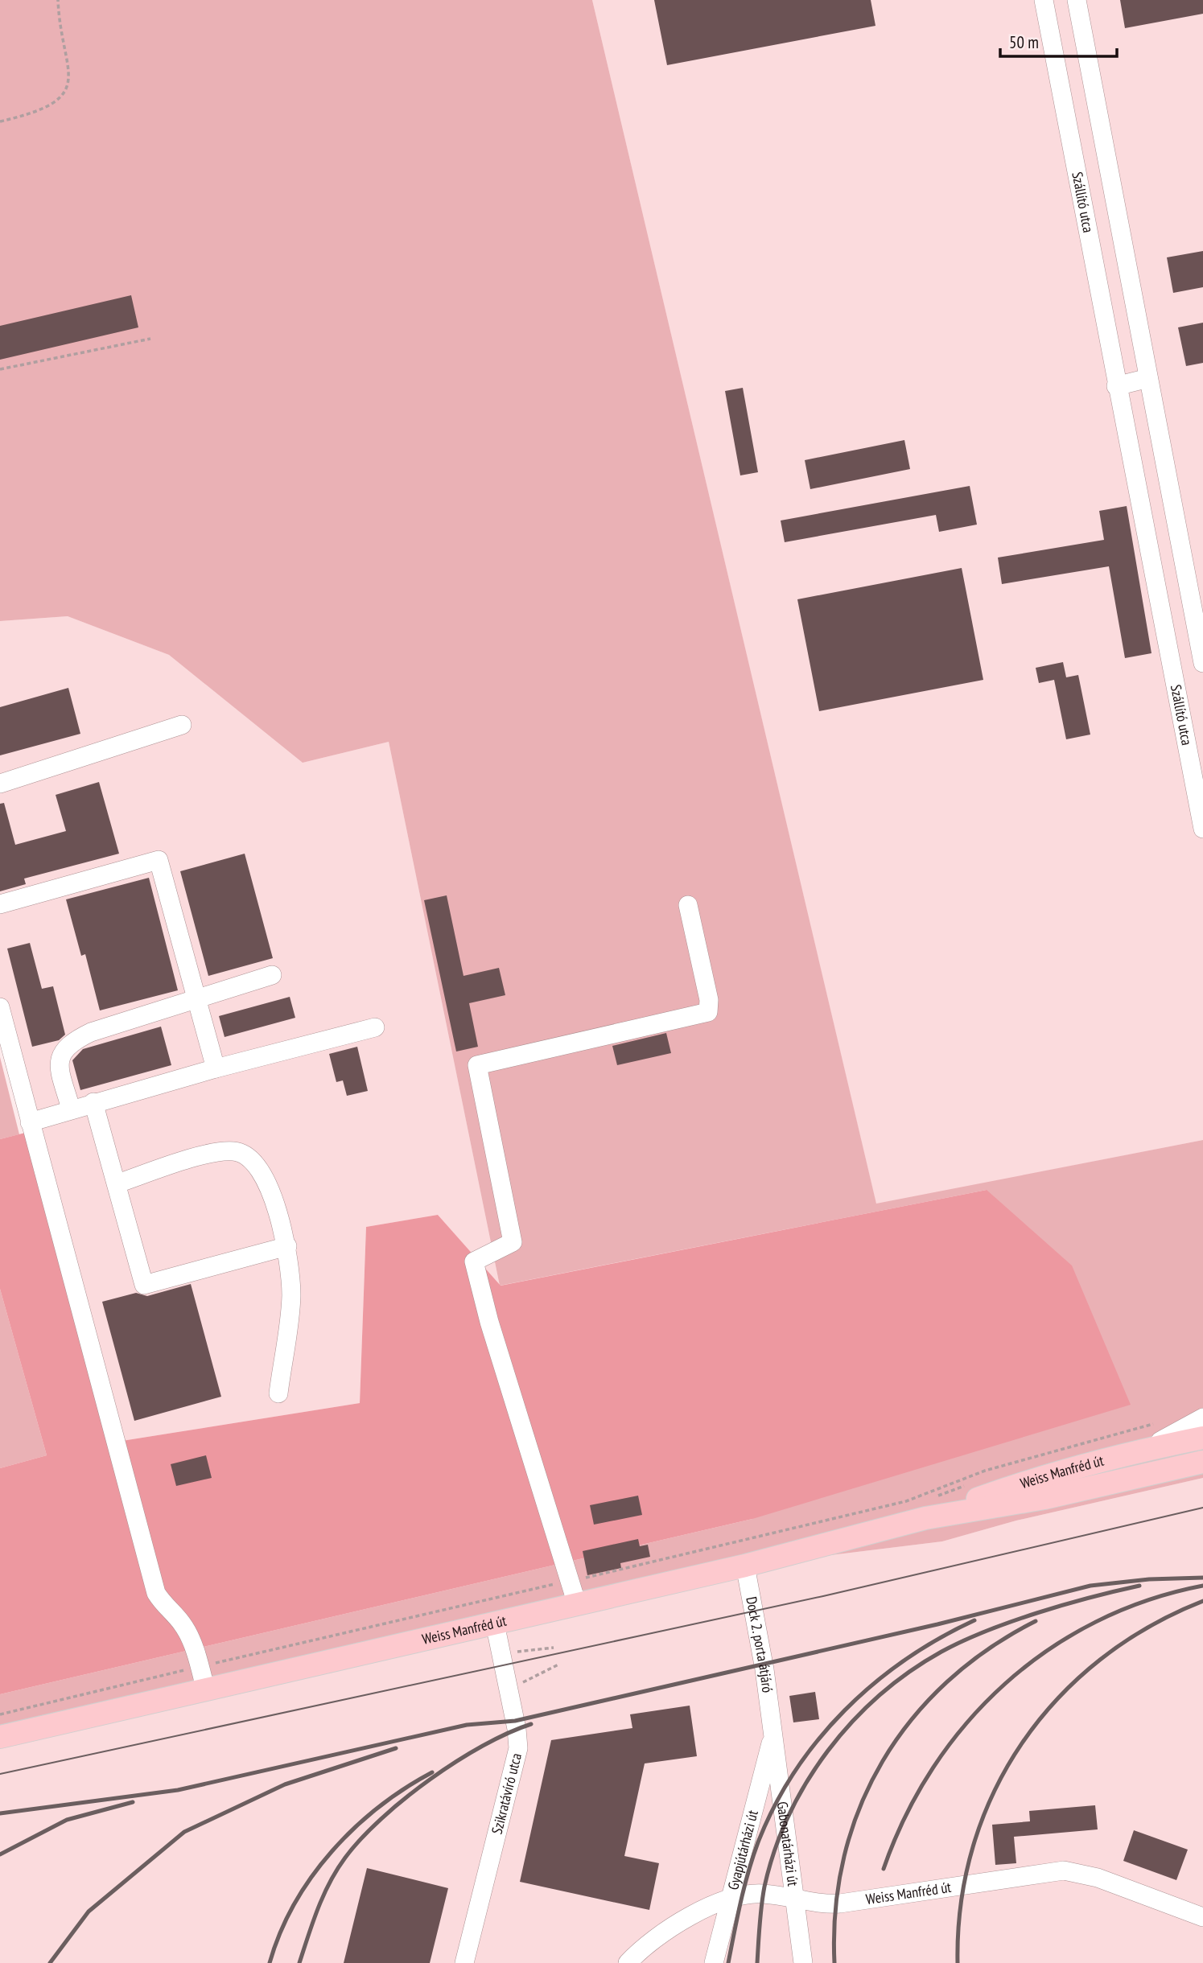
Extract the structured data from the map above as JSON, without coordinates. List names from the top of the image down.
{
  "streets": {
    "main road": ["Weiss Manfréd út"],
    "street": [
      "Szállító utca",
      "Dock 2. porta átjáró",
      "Szikratávíró utca",
      "Gabonatárházi út",
      "Gyapjútárházi út"
    ]
  },
  "crossings": [
    ["Weiss Manfréd út", "Dock 2. porta átjáró"],
    ["Weiss Manfréd út", "Szikratávíró utca"],
    ["Weiss Manfréd út", "Gabonatárházi út"],
    ["Weiss Manfréd út", "Gyapjútárházi út"],
    ["Dock 2. porta átjáró", "Gabonatárházi út"],
    ["Dock 2. porta átjáró", "Gyapjútárházi út"],
    ["Gabonatárházi út", "Gyapjútárházi út"]
  ],
  "scale_bar": "50 m"
}
